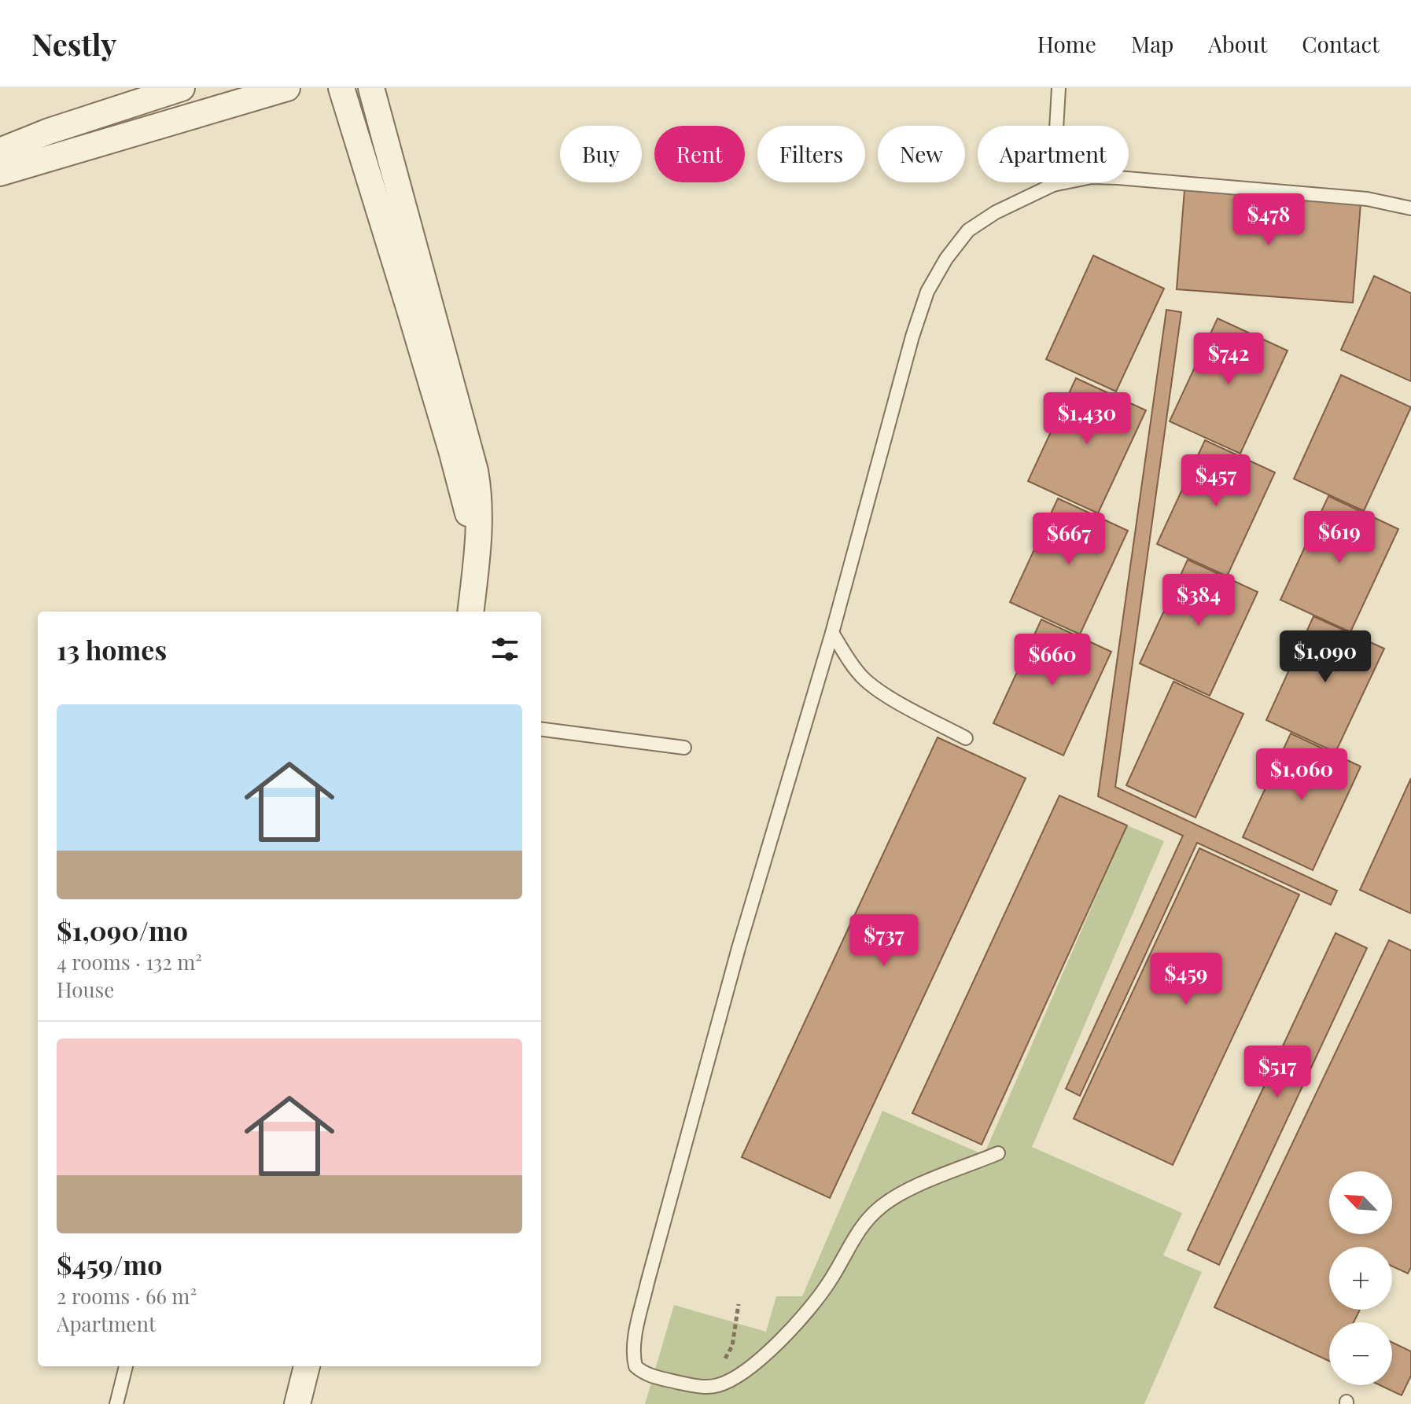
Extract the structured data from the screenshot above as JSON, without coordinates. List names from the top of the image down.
{
  "north": "top left",
  "page": {
    "header": "Nestly",
    "nav": [
      "Home",
      "Map",
      "About",
      "Contact"
    ],
    "chip": [
      "Buy",
      "Rent",
      "Filters",
      "New",
      "Apartment"
    ],
    "price": [
      "$478",
      "$742",
      "$1,430",
      "$457",
      "$619",
      "$667",
      "$384",
      "$1,090",
      "$660",
      "$1,060",
      "$737",
      "$459",
      "$517"
    ],
    "heading": "13 homes",
    "list": [
      {
        "name": "$1,090/mo",
        "note": "4 rooms · 132 m² · House"
      },
      {
        "name": "$459/mo",
        "note": "2 rooms · 66 m² · Apartment"
      }
    ],
    "map_buttons": ["+", "−"]
  }
}
